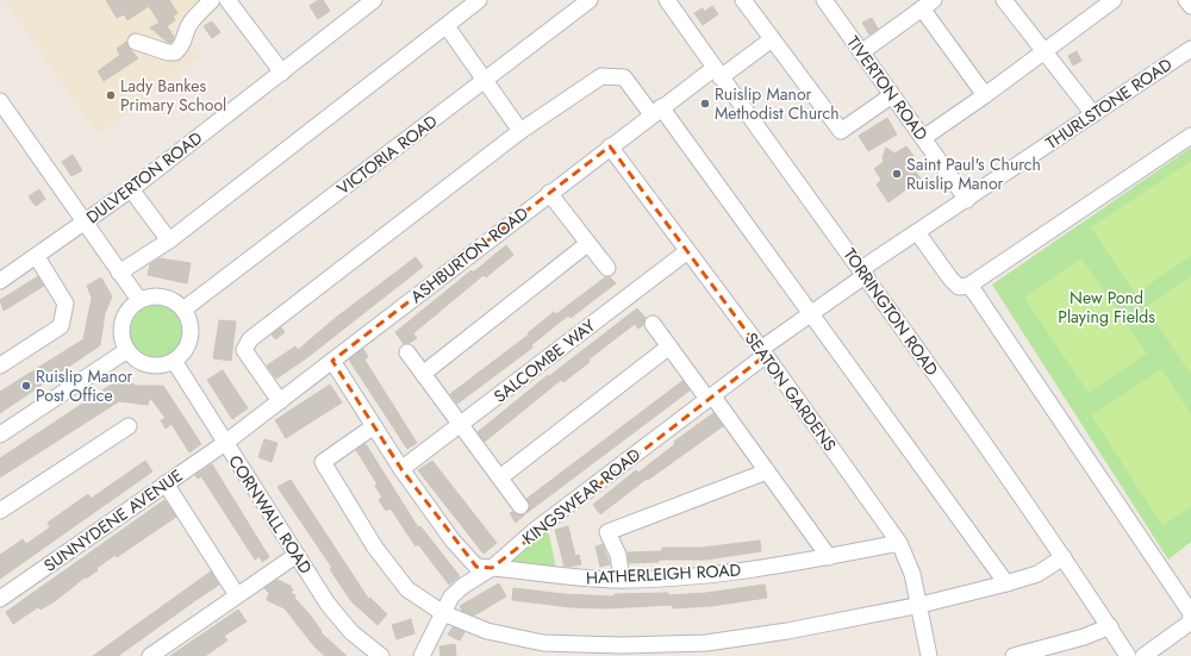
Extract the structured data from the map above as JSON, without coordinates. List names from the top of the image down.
{
  "streets": {
    "street": [
      "TIVERTON ROAD",
      "THURLSTONE ROAD",
      "VICTORIA ROAD",
      "DULVERTON ROAD",
      "ASHBURTON ROAD",
      "TORRINGTON ROAD",
      "SALCOMBE WAY",
      "SEATON GARDENS",
      "KINGSWEAR ROAD",
      "CORNWALL ROAD",
      "SUNNYDENE AVENUE",
      "HATHERLEIGH ROAD"
    ]
  },
  "crossings": [
    ["TIVERTON ROAD", "THURLSTONE ROAD"],
    ["THURLSTONE ROAD", "TORRINGTON ROAD"],
    ["THURLSTONE ROAD", "KINGSWEAR ROAD"],
    ["VICTORIA ROAD", "CORNWALL ROAD"],
    ["ASHBURTON ROAD", "TORRINGTON ROAD"],
    ["ASHBURTON ROAD", "SEATON GARDENS"],
    ["ASHBURTON ROAD", "CORNWALL ROAD"],
    ["ASHBURTON ROAD", "SUNNYDENE AVENUE"],
    ["ASHBURTON ROAD", "HATHERLEIGH ROAD"],
    ["SALCOMBE WAY", "SEATON GARDENS"],
    ["SALCOMBE WAY", "HATHERLEIGH ROAD"],
    ["SEATON GARDENS", "KINGSWEAR ROAD"],
    ["SEATON GARDENS", "HATHERLEIGH ROAD"],
    ["KINGSWEAR ROAD", "HATHERLEIGH ROAD"],
    ["CORNWALL ROAD", "SUNNYDENE AVENUE"]
  ],
  "parks": ["New Pond Playing Fields"],
  "places": [
    "Lady Bankes Primary School",
    "Ruislip Manor Methodist Church",
    "Saint Paul's Church Ruislip Manor",
    "Ruislip Manor Post Office"
  ]
}
